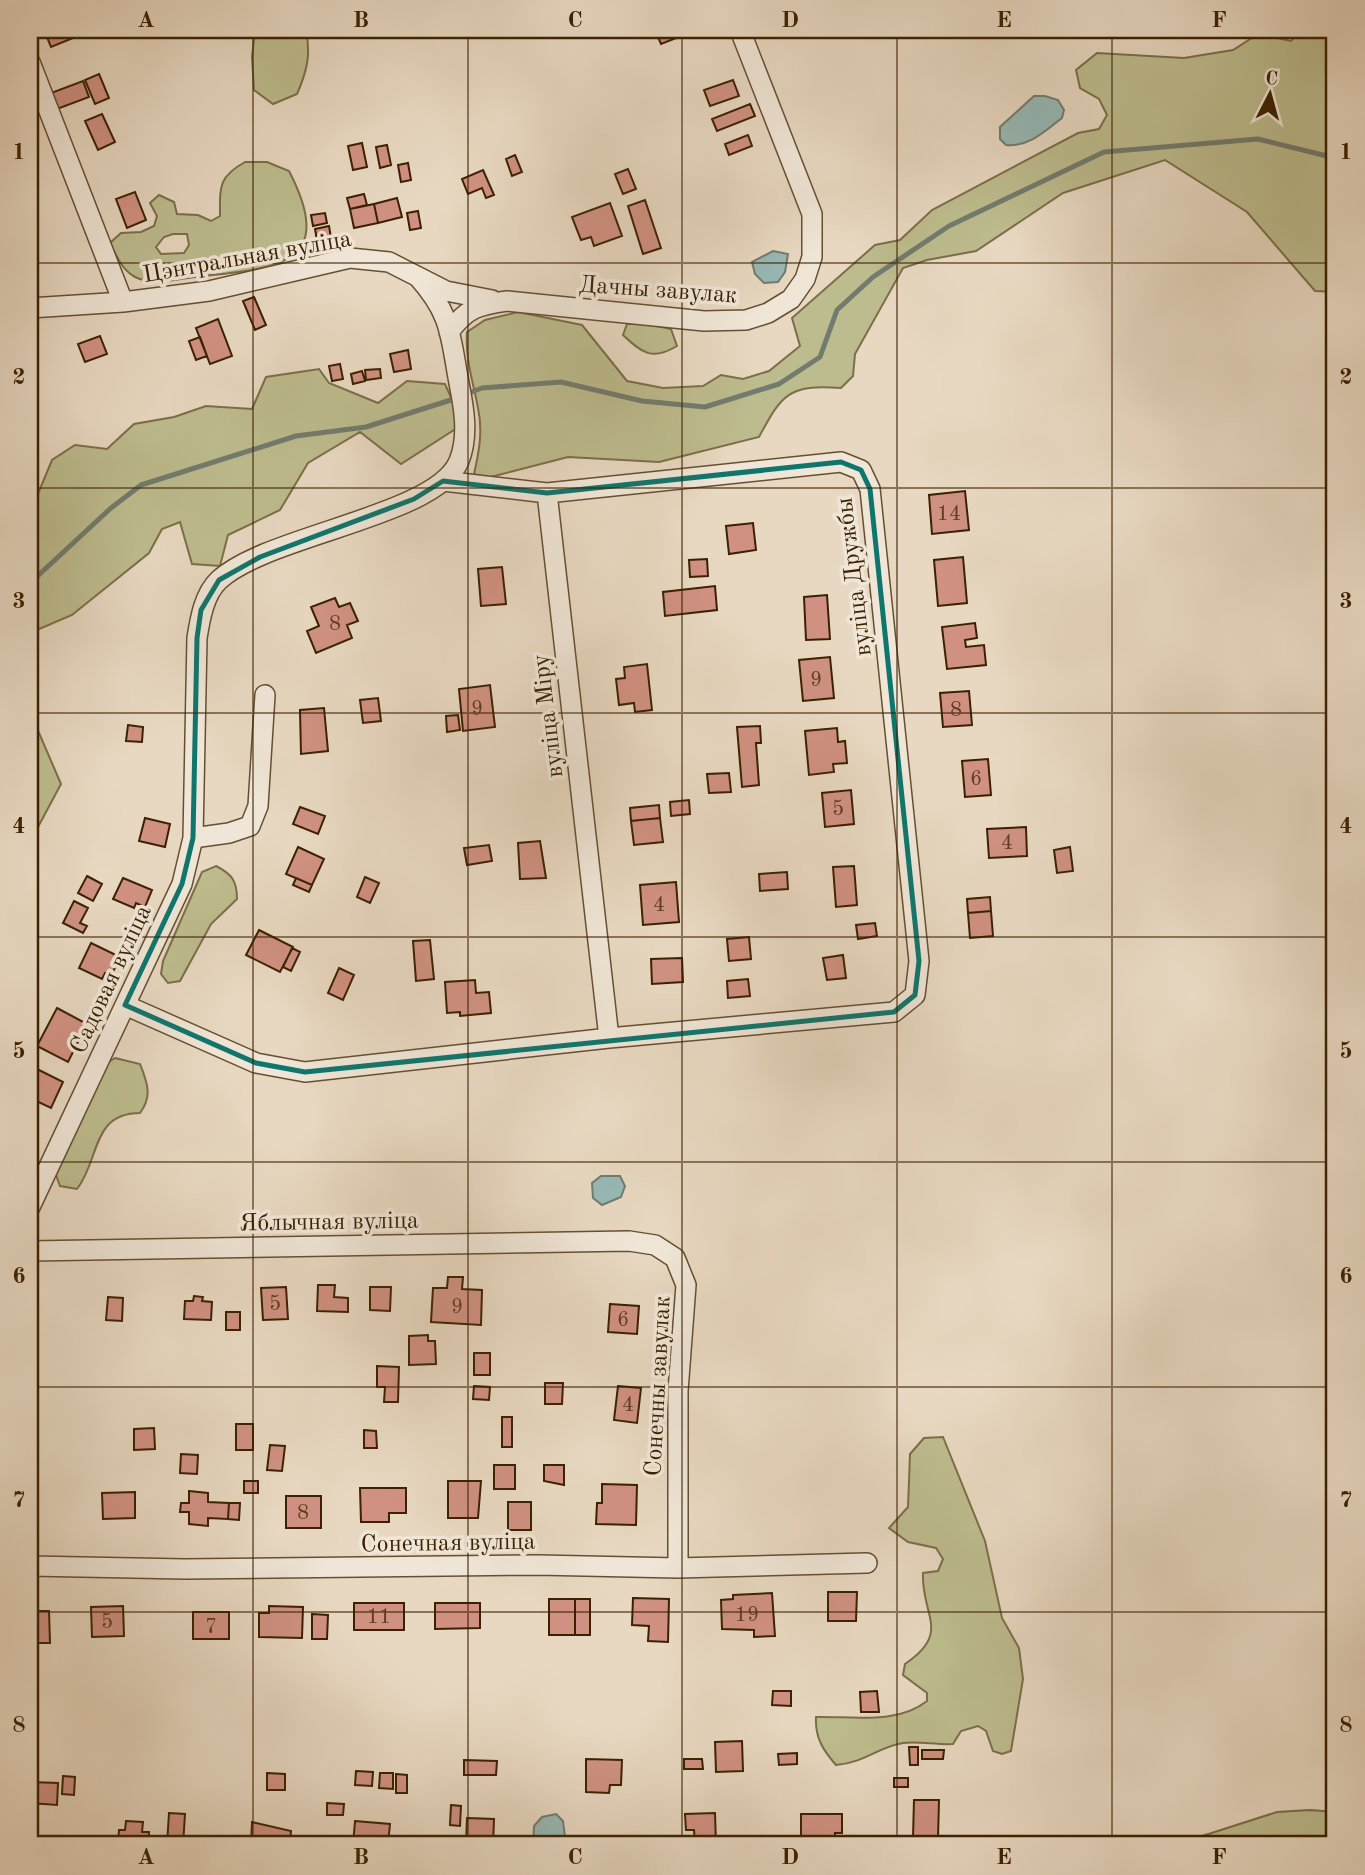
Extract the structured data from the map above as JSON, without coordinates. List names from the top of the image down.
{
  "streets": {
    "street": [
      "Цэнтральная вуліца",
      "Дачны завулак",
      "вуліца Дружбы",
      "вуліца Міру",
      "Садовая вуліца",
      "Яблычная вуліца",
      "Сонечны завулак",
      "Сонечная вуліца"
    ]
  },
  "crossings": [
    ["Цэнтральная вуліца", "Дачны завулак"],
    ["Цэнтральная вуліца", "Садовая вуліца"],
    ["вуліца Дружбы", "вуліца Міру"],
    ["Яблычная вуліца", "Сонечны завулак"],
    ["Сонечны завулак", "Сонечная вуліца"]
  ],
  "house_numbers": [
    "14",
    "8",
    "9",
    "9",
    "8",
    "6",
    "5",
    "4",
    "4",
    "5",
    "9",
    "6",
    "4",
    "8",
    "19",
    "11",
    "5",
    "7"
  ],
  "north": "top",
  "grid": {
    "columns": [
      "A",
      "B",
      "C",
      "D",
      "E",
      "F"
    ],
    "rows": [
      "1",
      "2",
      "3",
      "4",
      "5",
      "6",
      "7",
      "8"
    ]
  }
}
